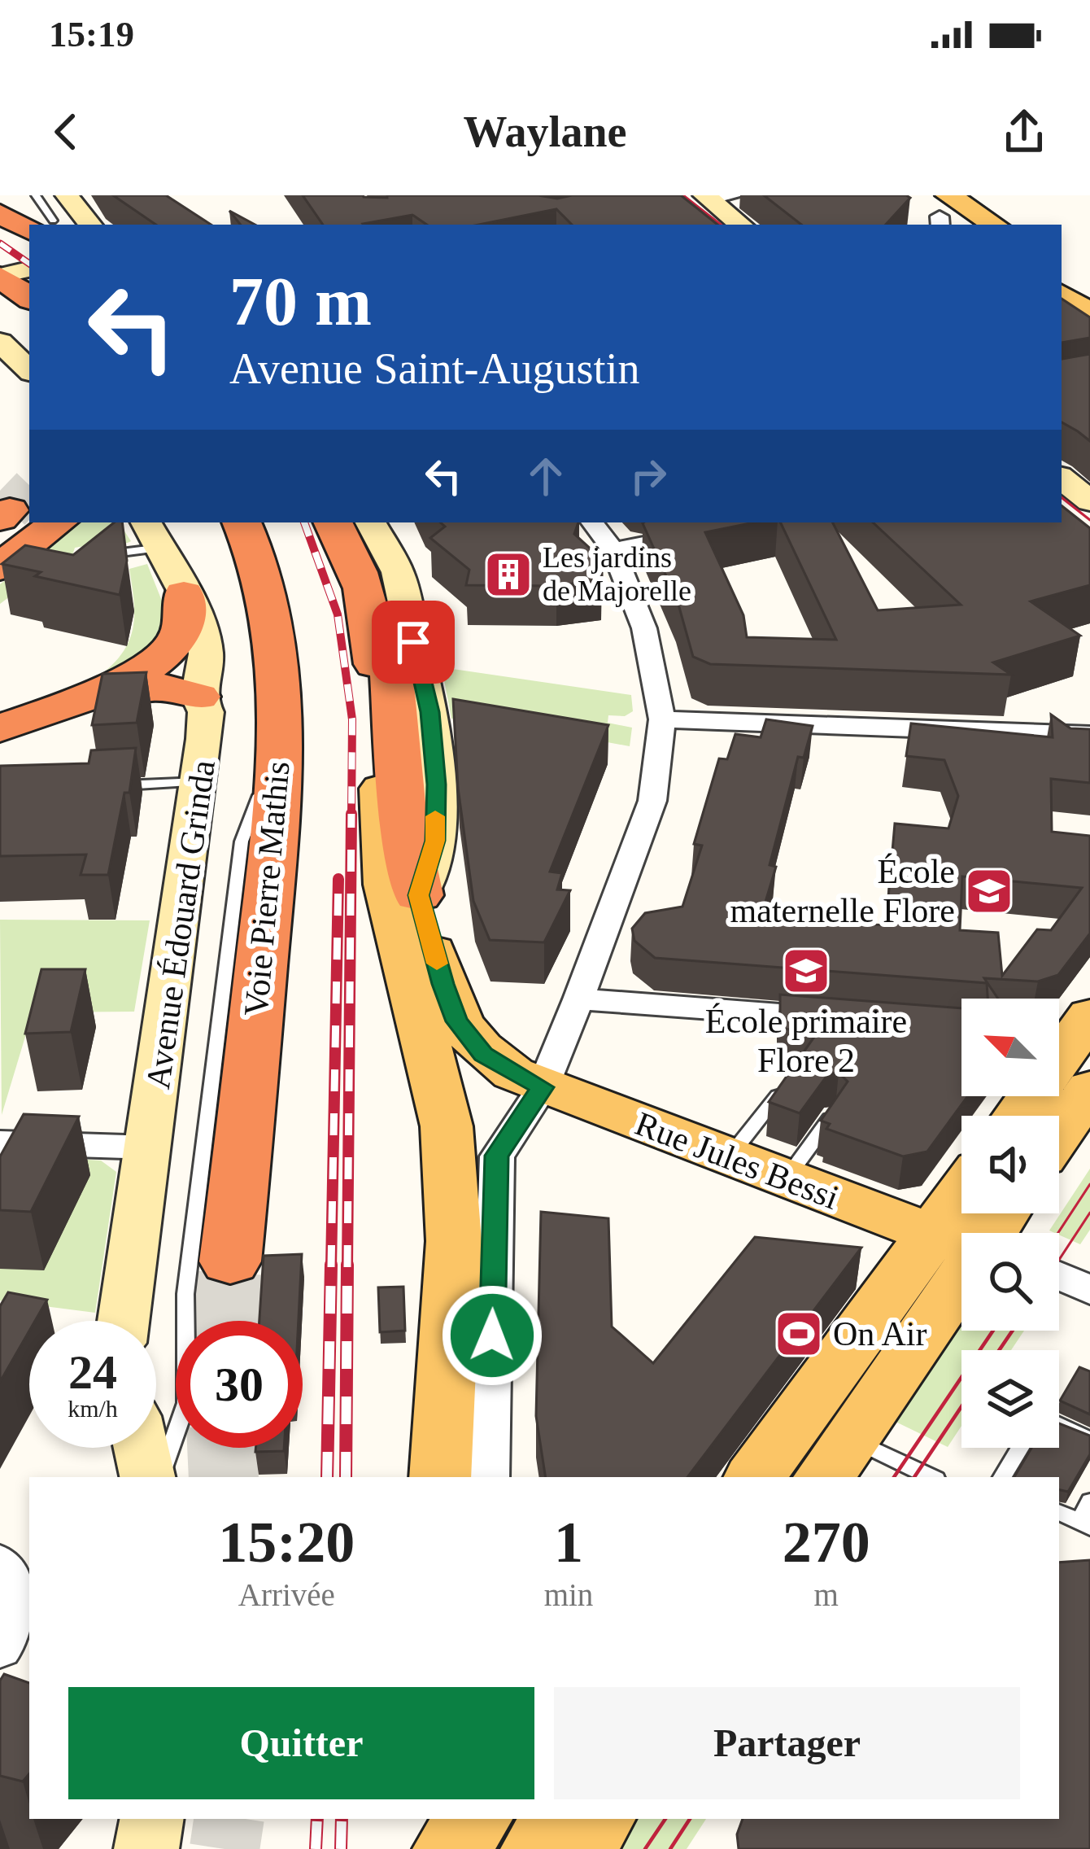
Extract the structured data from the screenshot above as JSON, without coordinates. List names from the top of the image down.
{
  "streets": {
    "highway": ["Voie Pierre Mathis"],
    "main road": ["Avenue Édouard Grinda", "Rue Jules Bessi"]
  },
  "places": {
    "building": ["Les jardins de Majorelle"],
    "school or university": ["École maternelle Flore", "École primaire Flore 2"],
    "sports": ["On Air"]
  },
  "north": "top left",
  "page": {
    "status": "15:19",
    "header": "Waylane",
    "turn": ["70 m", "Avenue Saint-Augustin"],
    "speed": "24 km/h",
    "limit": "30",
    "eta": [
      "15:20",
      "Arrivée",
      "1",
      "min",
      "270",
      "m"
    ],
    "buttons": ["Quitter", "Partager"]
  }
}
